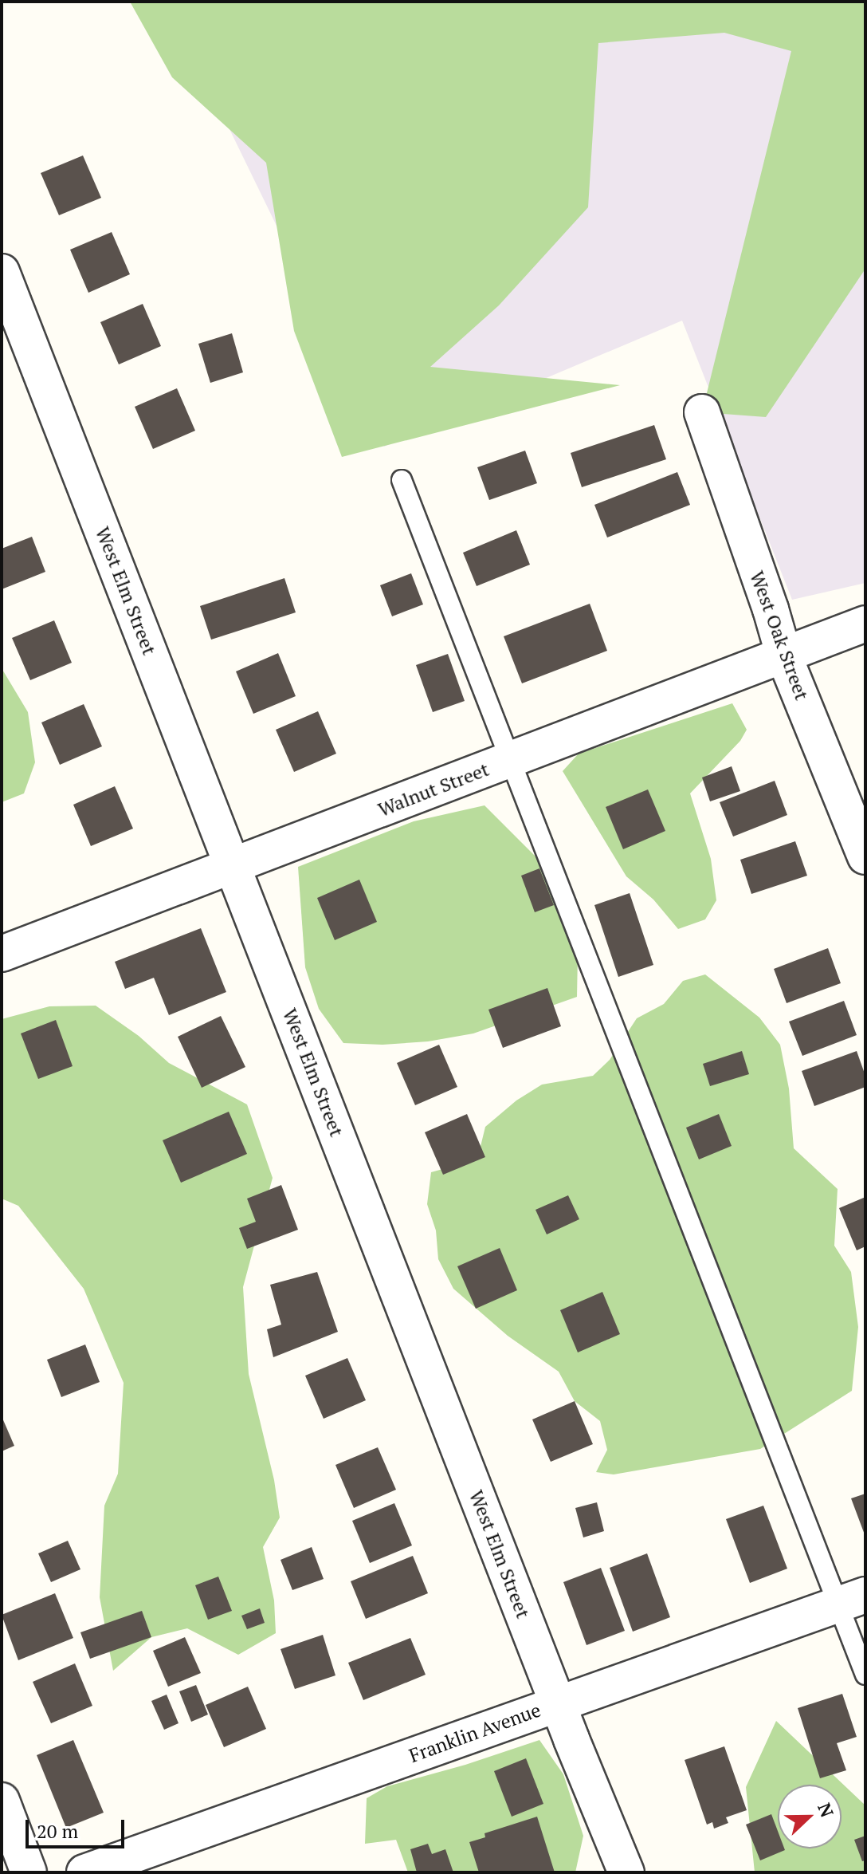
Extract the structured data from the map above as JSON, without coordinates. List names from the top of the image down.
{
  "streets": {
    "street": [
      "West Elm Street",
      "West Oak Street",
      "Walnut Street",
      "Franklin Avenue"
    ]
  },
  "crossings": [
    ["West Elm Street", "Walnut Street"],
    ["West Elm Street", "Franklin Avenue"],
    ["West Oak Street", "Walnut Street"]
  ],
  "scale_bar": "20 m",
  "north": "right"
}
